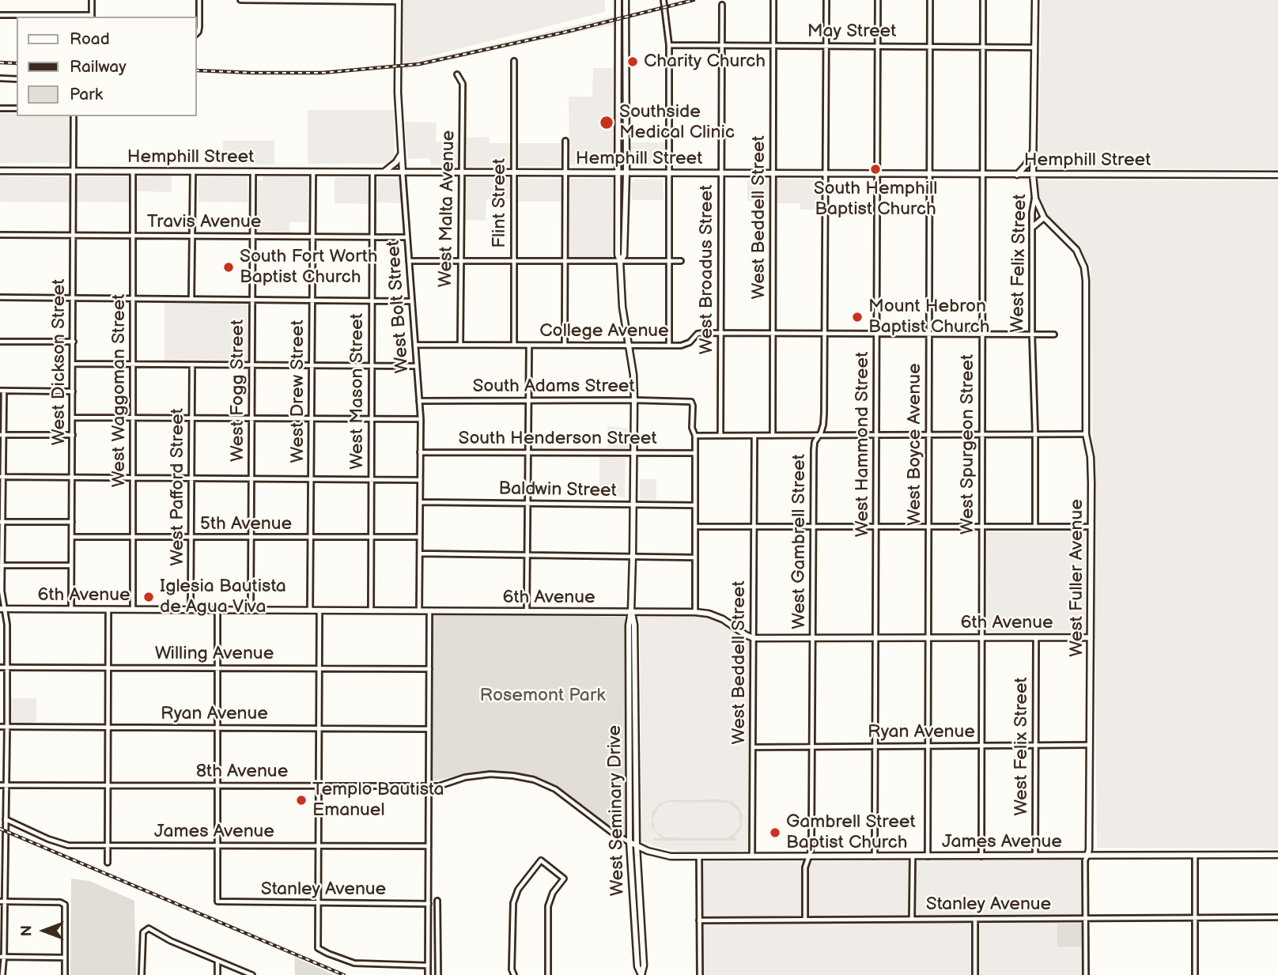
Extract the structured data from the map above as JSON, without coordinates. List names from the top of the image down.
{
  "streets": {
    "main road": [
      "Hemphill Street",
      "West Felix Street",
      "West Bolt Street",
      "West Fuller Avenue",
      "6th Avenue",
      "West Seminary Drive",
      "James Avenue"
    ],
    "street": [
      "May Street",
      "Flint Street",
      "West Malta Avenue",
      "West Beddell Street",
      "Travis Avenue",
      "West Broadus Street",
      "College Avenue",
      "West Dickson Street",
      "South Adams Street",
      "West Waggoman Street",
      "West Fogg Street",
      "West Drew Street",
      "West Mason Street",
      "South Henderson Street",
      "West Hammond Street",
      "West Boyce Avenue",
      "West Spurgeon Street",
      "West Pafford Street",
      "Baldwin Street",
      "5th Avenue",
      "West Gambrell Street",
      "Willing Avenue",
      "Ryan Avenue",
      "8th Avenue",
      "Stanley Avenue"
    ]
  },
  "crossings": [
    ["May Street", "West Beddell Street"],
    ["May Street", "West Felix Street"],
    ["May Street", "West Broadus Street"],
    ["May Street", "West Hammond Street"],
    ["May Street", "West Boyce Avenue"],
    ["May Street", "West Spurgeon Street"],
    ["May Street", "West Gambrell Street"],
    ["Hemphill Street", "Flint Street"],
    ["Hemphill Street", "West Malta Avenue"],
    ["Hemphill Street", "West Beddell Street"],
    ["Hemphill Street", "West Felix Street"],
    ["Hemphill Street", "West Broadus Street"],
    ["Hemphill Street", "West Bolt Street"],
    ["Hemphill Street", "West Dickson Street"],
    ["Hemphill Street", "West Waggoman Street"],
    ["Hemphill Street", "West Fogg Street"],
    ["Hemphill Street", "West Drew Street"],
    ["Hemphill Street", "West Mason Street"],
    ["Hemphill Street", "West Hammond Street"],
    ["Hemphill Street", "West Boyce Avenue"],
    ["Hemphill Street", "West Spurgeon Street"],
    ["Hemphill Street", "West Gambrell Street"],
    ["Hemphill Street", "West Seminary Drive"],
    ["Flint Street", "College Avenue"],
    ["West Malta Avenue", "College Avenue"],
    ["West Beddell Street", "College Avenue"],
    ["West Beddell Street", "6th Avenue"],
    ["West Beddell Street", "Ryan Avenue"],
    ["West Beddell Street", "James Avenue"],
    ["Travis Avenue", "West Bolt Street"],
    ["Travis Avenue", "West Dickson Street"],
    ["Travis Avenue", "West Waggoman Street"],
    ["Travis Avenue", "West Fogg Street"],
    ["Travis Avenue", "West Drew Street"],
    ["Travis Avenue", "West Mason Street"],
    ["West Felix Street", "College Avenue"],
    ["West Felix Street", "West Fuller Avenue"],
    ["West Felix Street", "6th Avenue"],
    ["West Felix Street", "Ryan Avenue"],
    ["West Felix Street", "James Avenue"],
    ["West Broadus Street", "College Avenue"],
    ["West Bolt Street", "College Avenue"],
    ["West Bolt Street", "South Adams Street"],
    ["West Bolt Street", "South Henderson Street"],
    ["West Bolt Street", "Baldwin Street"],
    ["West Bolt Street", "5th Avenue"],
    ["West Bolt Street", "6th Avenue"],
    ["College Avenue", "West Hammond Street"],
    ["College Avenue", "West Boyce Avenue"],
    ["College Avenue", "West Spurgeon Street"],
    ["College Avenue", "West Gambrell Street"],
    ["College Avenue", "West Seminary Drive"],
    ["West Dickson Street", "5th Avenue"],
    ["West Dickson Street", "6th Avenue"],
    ["South Adams Street", "West Seminary Drive"],
    ["West Waggoman Street", "5th Avenue"],
    ["West Waggoman Street", "6th Avenue"],
    ["West Fogg Street", "5th Avenue"],
    ["West Fogg Street", "6th Avenue"],
    ["West Drew Street", "5th Avenue"],
    ["West Drew Street", "6th Avenue"],
    ["West Mason Street", "5th Avenue"],
    ["West Mason Street", "6th Avenue"],
    ["South Henderson Street", "West Seminary Drive"],
    ["West Hammond Street", "6th Avenue"],
    ["West Hammond Street", "Ryan Avenue"],
    ["West Hammond Street", "James Avenue"],
    ["West Boyce Avenue", "6th Avenue"],
    ["West Boyce Avenue", "Ryan Avenue"],
    ["West Boyce Avenue", "James Avenue"],
    ["West Spurgeon Street", "6th Avenue"],
    ["West Spurgeon Street", "Ryan Avenue"],
    ["West Spurgeon Street", "James Avenue"],
    ["West Pafford Street", "5th Avenue"],
    ["West Pafford Street", "6th Avenue"],
    ["Baldwin Street", "West Seminary Drive"],
    ["West Gambrell Street", "6th Avenue"],
    ["West Gambrell Street", "Ryan Avenue"],
    ["West Gambrell Street", "James Avenue"],
    ["West Gambrell Street", "Stanley Avenue"],
    ["West Fuller Avenue", "6th Avenue"],
    ["West Fuller Avenue", "Ryan Avenue"],
    ["West Fuller Avenue", "James Avenue"],
    ["West Fuller Avenue", "Stanley Avenue"],
    ["6th Avenue", "West Seminary Drive"],
    ["8th Avenue", "West Seminary Drive"],
    ["8th Avenue", "James Avenue"],
    ["West Seminary Drive", "James Avenue"],
    ["James Avenue", "Stanley Avenue"]
  ],
  "parks": ["Rosemont Park"],
  "places": [
    "Charity Church",
    "Southside Medical Clinic",
    "South Hemphill Baptist Church",
    "South Fort Worth Baptist Church",
    "Mount Hebron Baptist Church",
    "Iglesia Bautista de Agua Viva",
    "Templo Bautista Emanuel",
    "Gambrell Street Baptist Church"
  ],
  "legend": ["Road", "Railway", "Park"],
  "north": "left"
}
